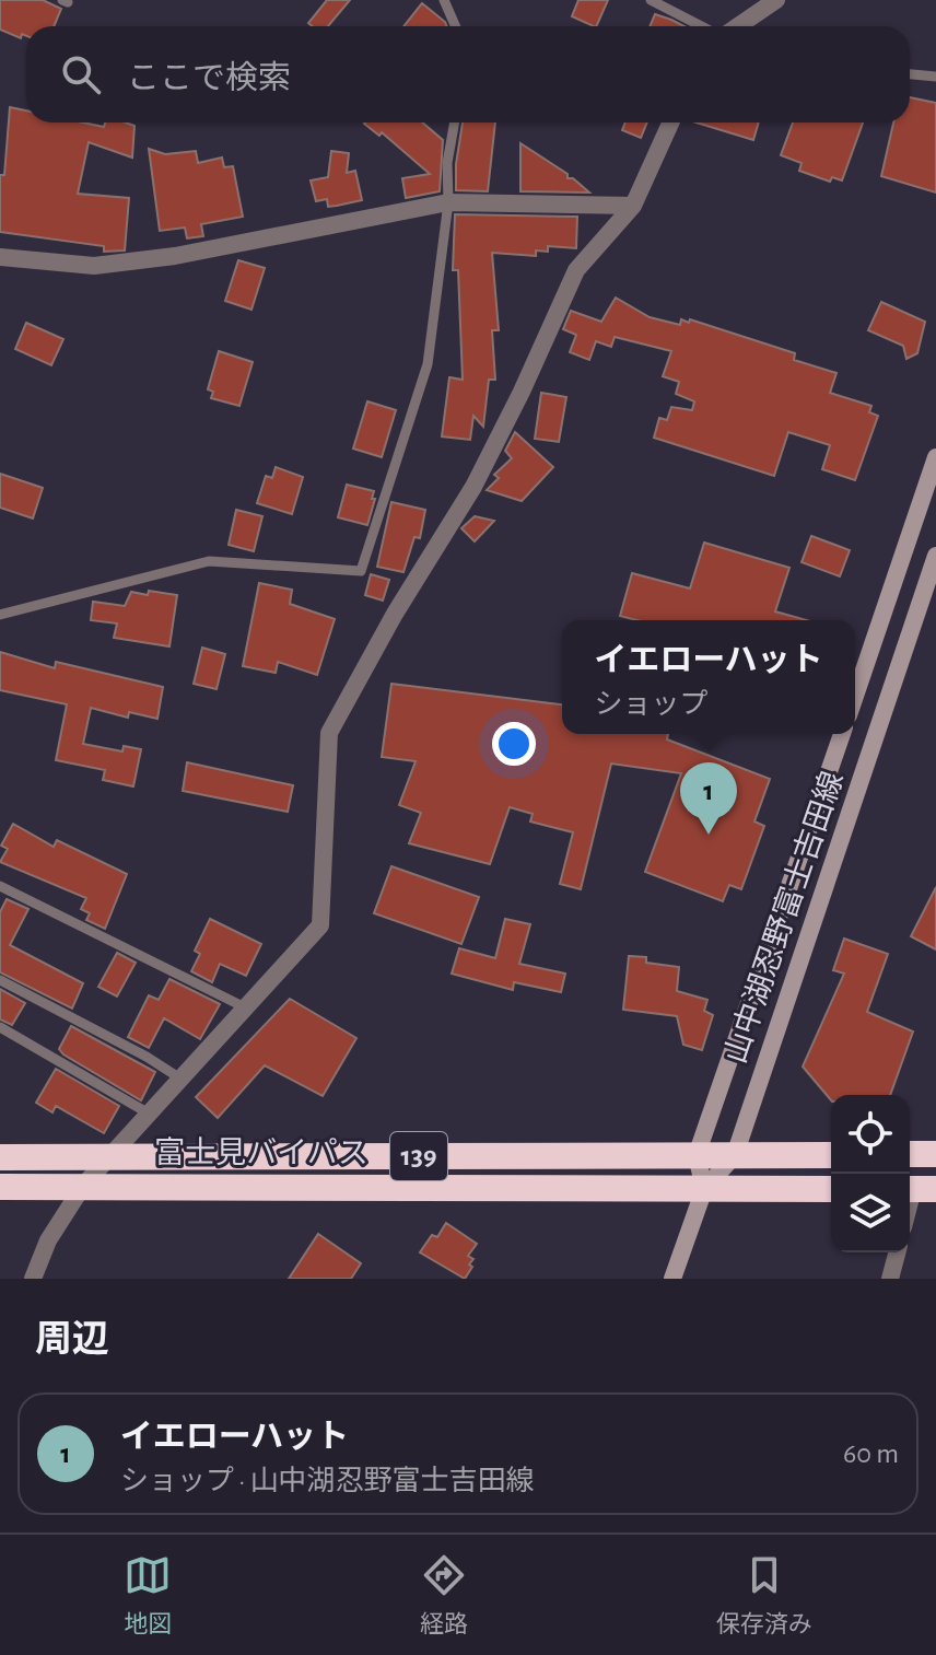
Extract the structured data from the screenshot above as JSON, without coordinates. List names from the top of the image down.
{
  "streets": {
    "highway": ["富士見バイパス", "139"],
    "main road": ["山中湖忍野富士吉田線"]
  },
  "crossings": [
    ["山中湖忍野富士吉田線", "富士見バイパス"]
  ],
  "page": {
    "search": "ここで検索",
    "popup": ["イエローハット", "ショップ"],
    "pins": "1",
    "heading": "周辺",
    "list": [
      {
        "mark": "1",
        "name": "イエローハット",
        "note": "ショップ · 山中湖忍野富士吉田線",
        "value": "60 m"
      }
    ],
    "nav": ["地図", "経路", "保存済み"]
  }
}
